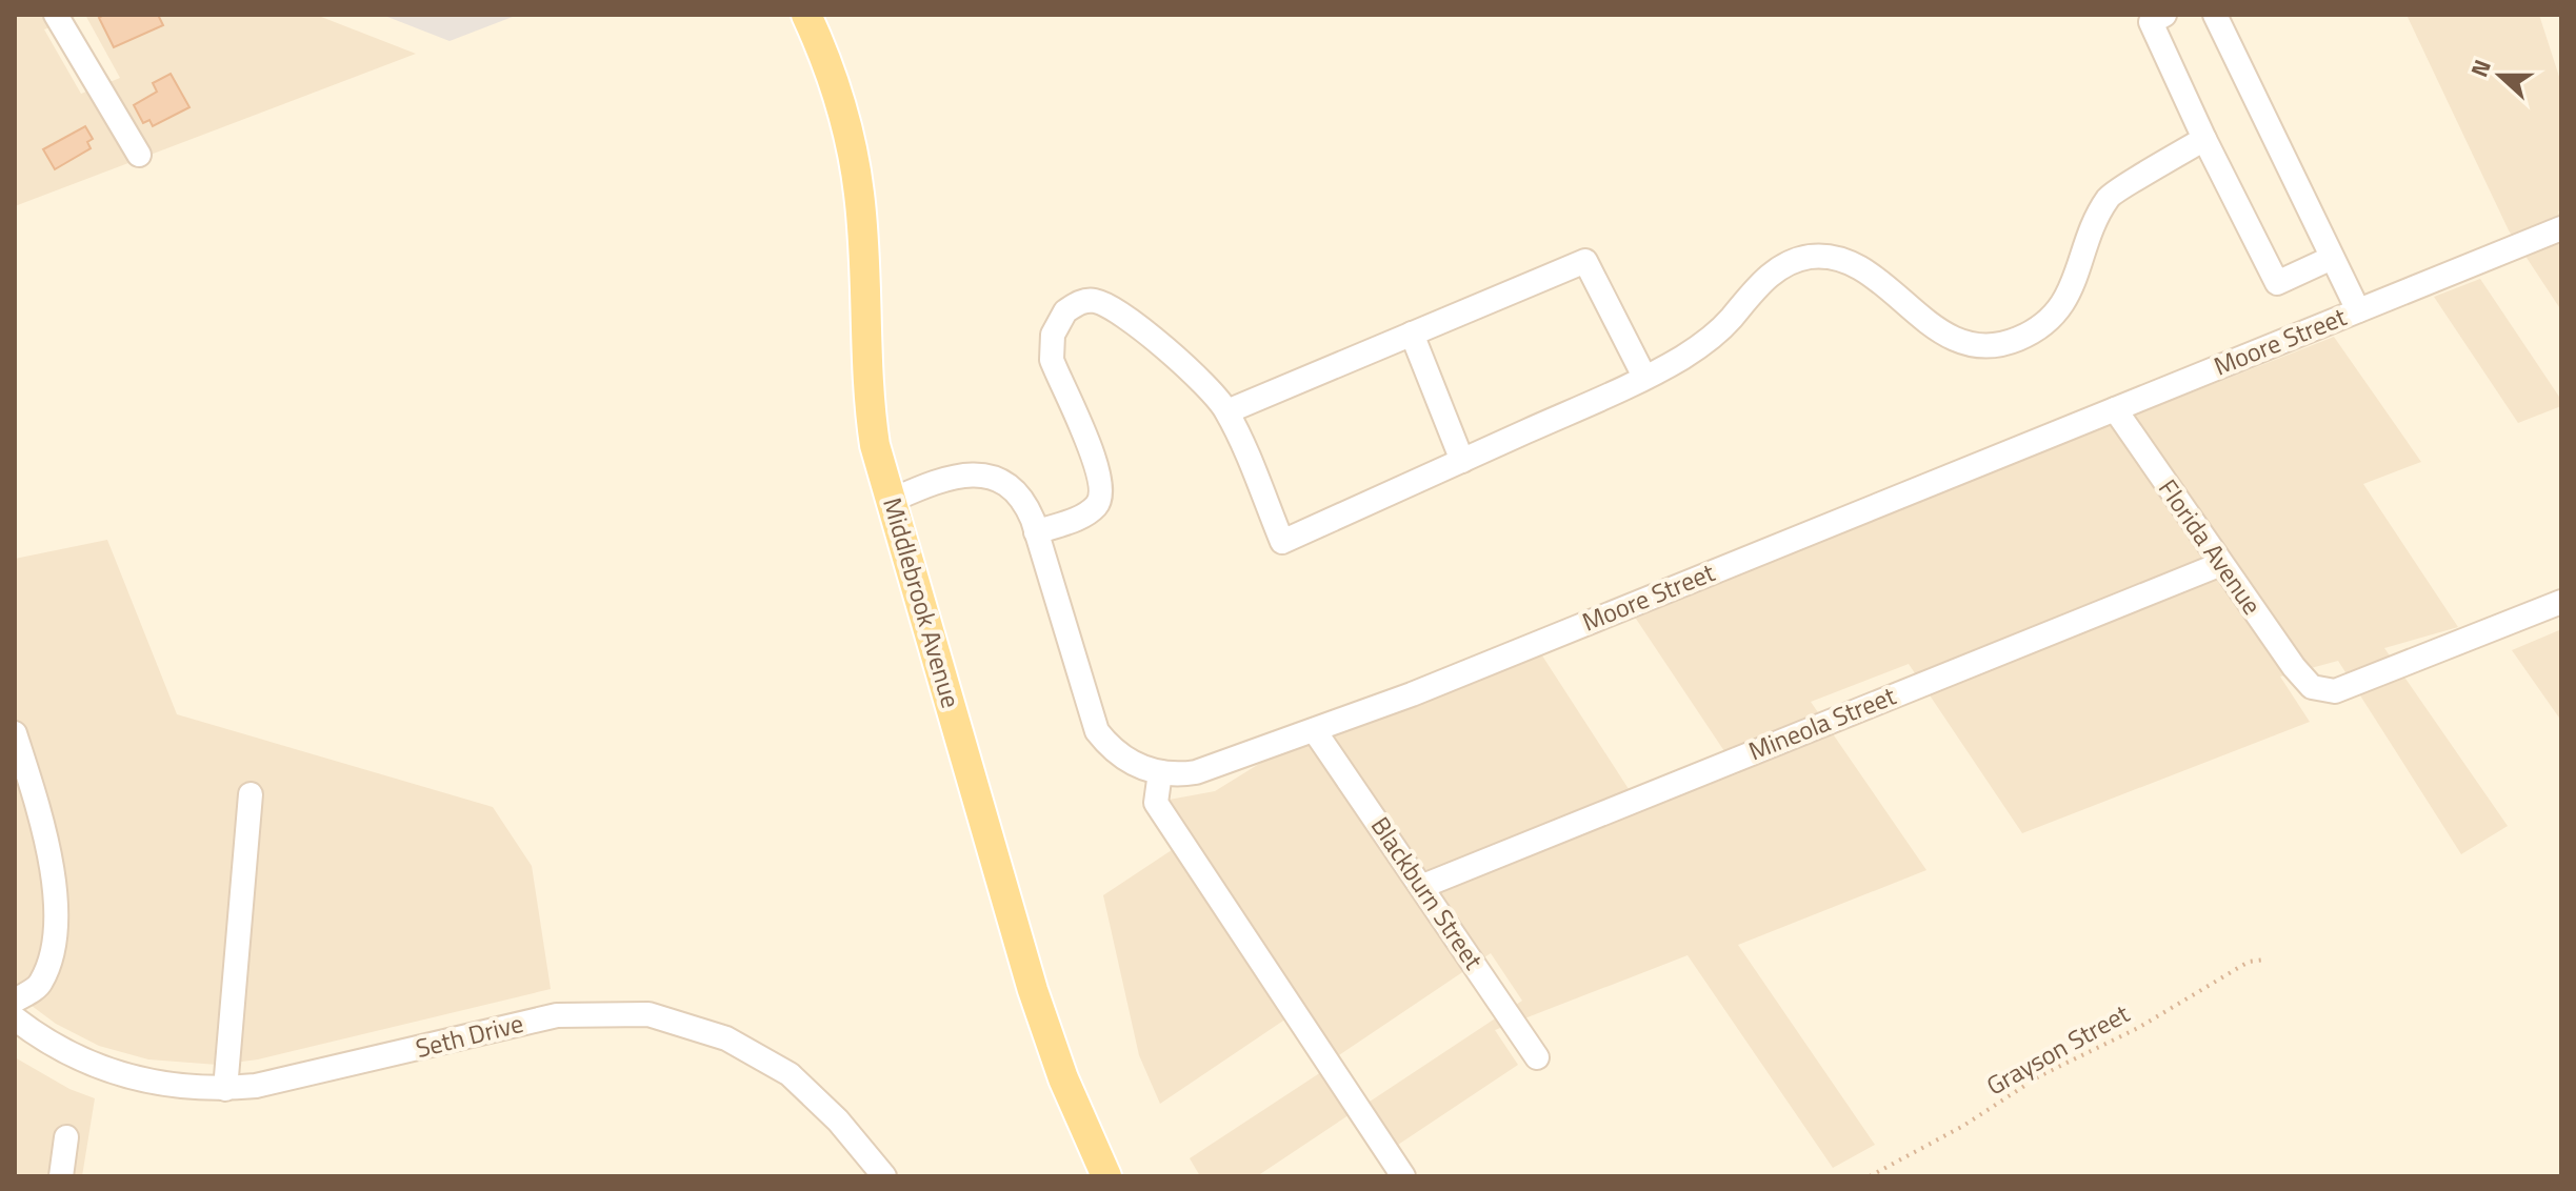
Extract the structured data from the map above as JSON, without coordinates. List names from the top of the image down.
{
  "streets": {
    "main road": ["Middlebrook Avenue"],
    "street": [
      "Moore Street",
      "Florida Avenue",
      "Mineola Street",
      "Blackburn Street",
      "Seth Drive"
    ],
    "path": ["Grayson Street"]
  },
  "crossings": [
    ["Moore Street", "Florida Avenue"],
    ["Moore Street", "Middlebrook Avenue"],
    ["Moore Street", "Blackburn Street"],
    ["Florida Avenue", "Mineola Street"],
    ["Mineola Street", "Blackburn Street"]
  ],
  "north": "left"
}
